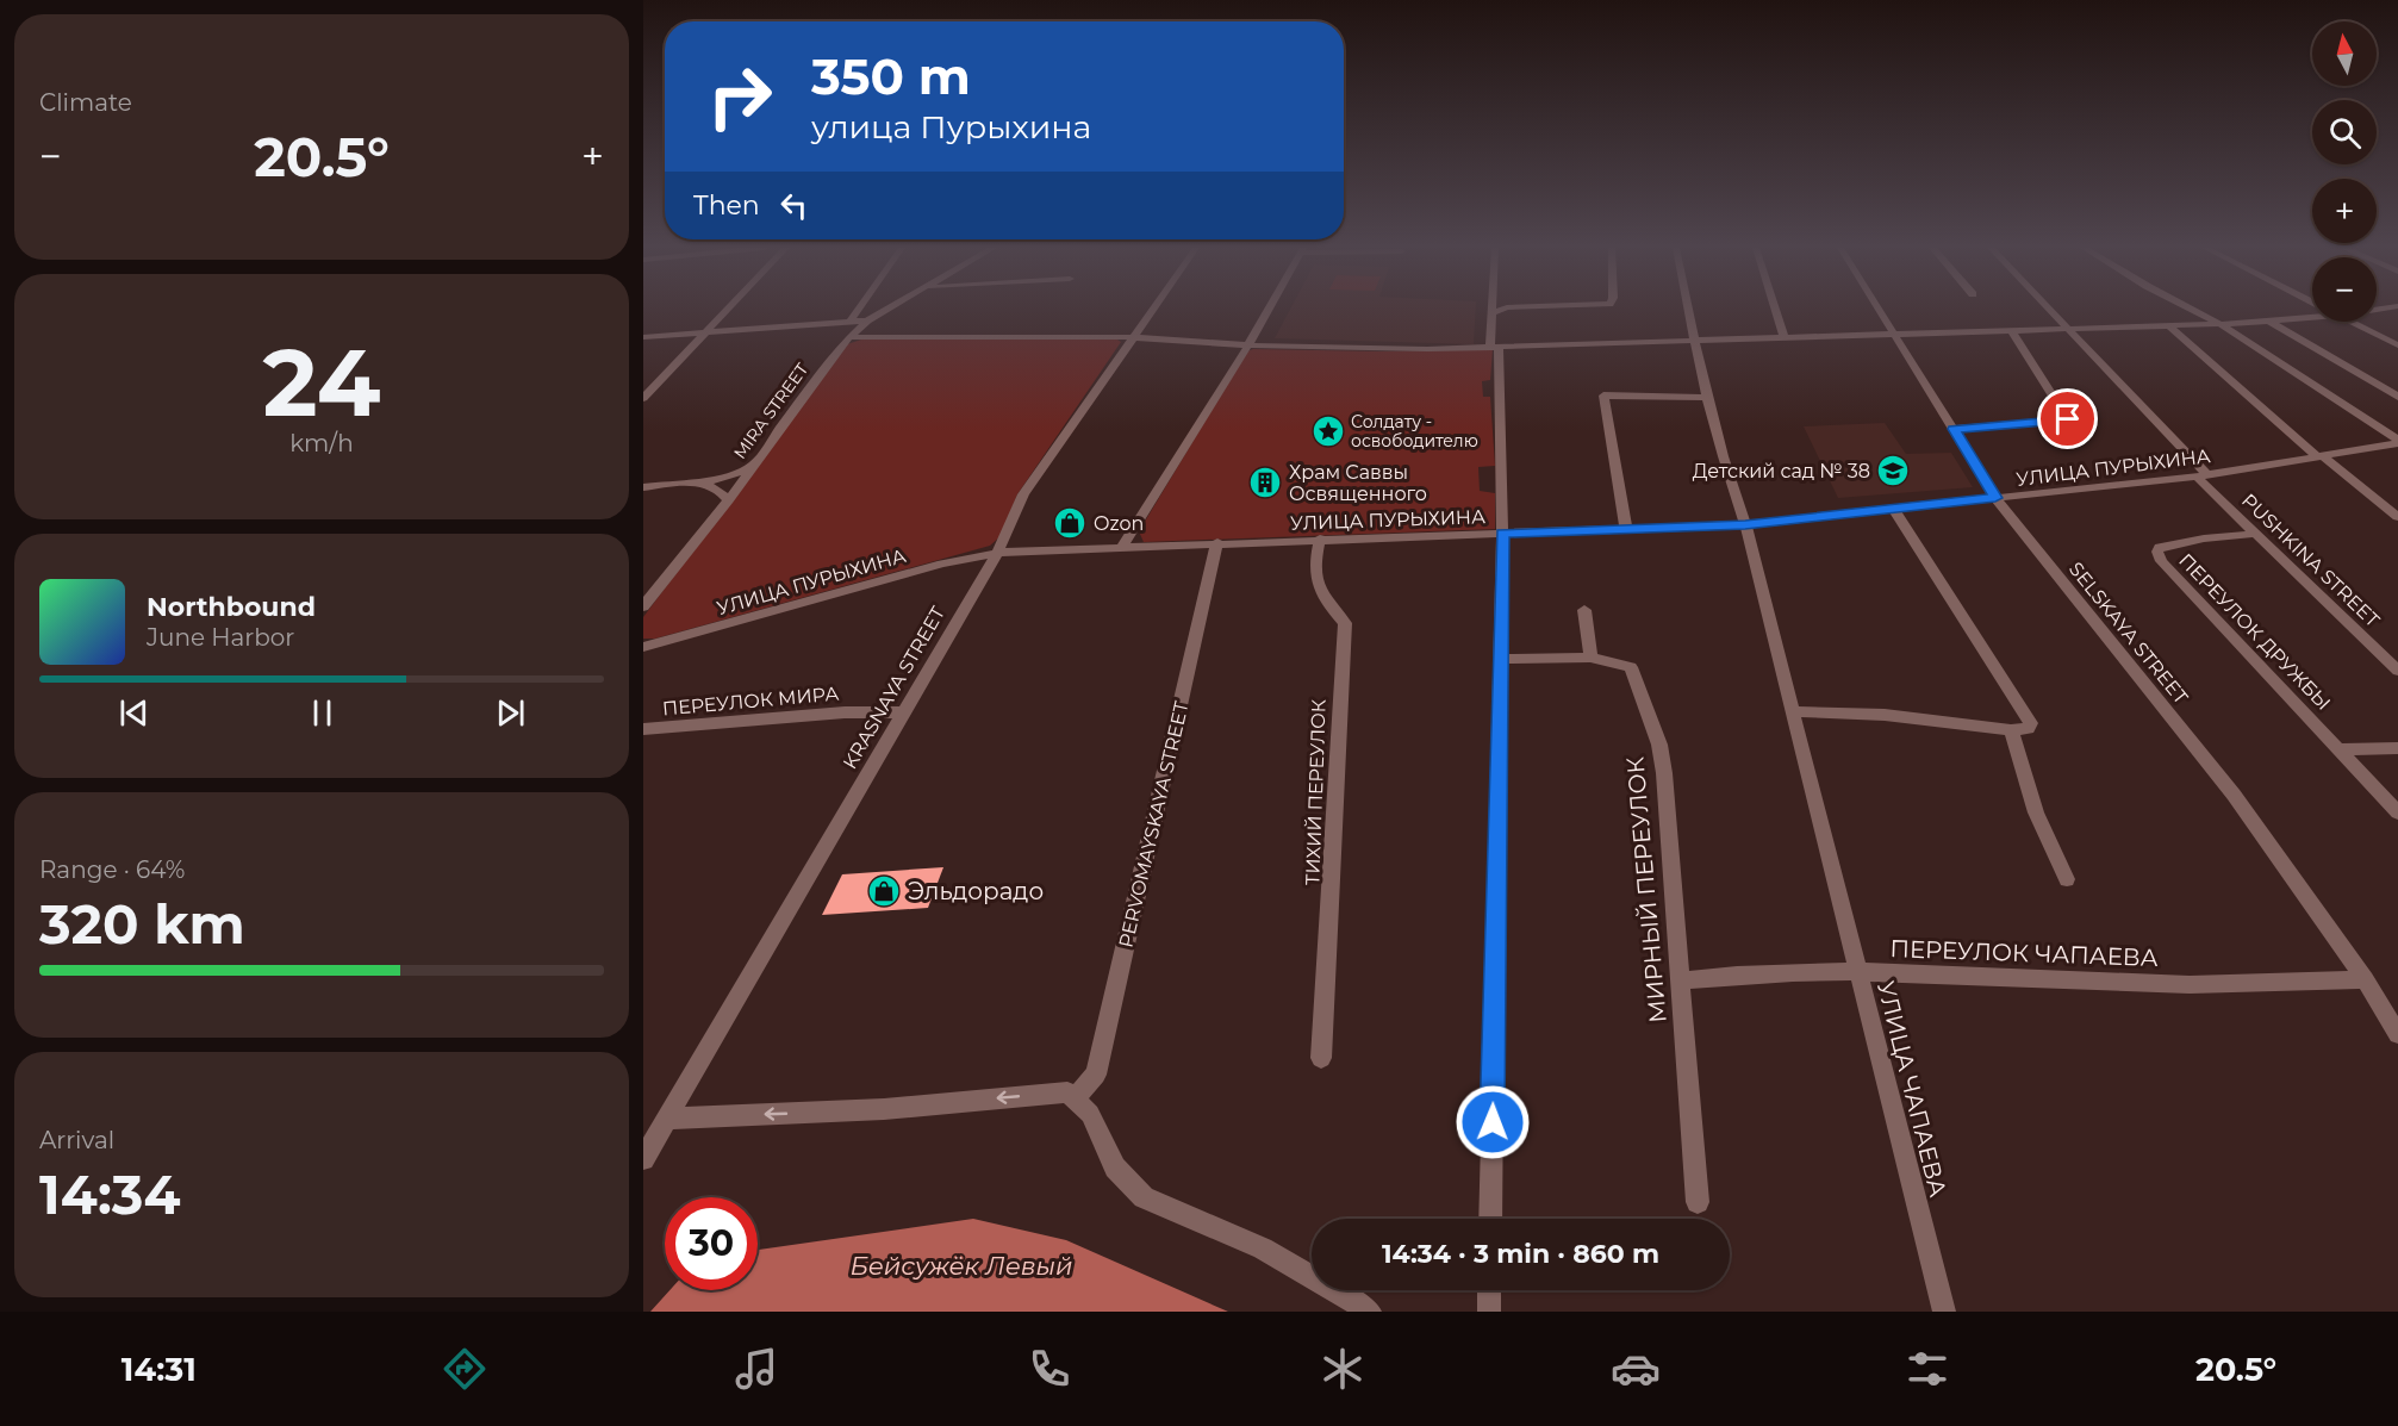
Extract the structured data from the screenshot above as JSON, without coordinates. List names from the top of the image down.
{
  "streets": {
    "street": [
      "MIRA STREET",
      "УЛИЦА ПУРЫХИНА",
      "PUSHKINA STREET",
      "ПЕРЕУЛОК ДРУЖБЫ",
      "SELSKAYA STREET",
      "KRASNAYA STREET",
      "ПЕРЕУЛОК МИРА",
      "ТИХИЙ ПЕРЕУЛОК",
      "PERVOMAYSKAYA STREET",
      "МИРНЫЙ ПЕРЕУЛОК",
      "ПЕРЕУЛОК ЧАПАЕВА",
      "УЛИЦА ЧАПАЕВА"
    ]
  },
  "crossings": [
    ["УЛИЦА ПУРЫХИНА", "PUSHKINA STREET"],
    ["УЛИЦА ПУРЫХИНА", "SELSKAYA STREET"],
    ["УЛИЦА ПУРЫХИНА", "KRASNAYA STREET"],
    ["УЛИЦА ПУРЫХИНА", "ТИХИЙ ПЕРЕУЛОК"],
    ["УЛИЦА ПУРЫХИНА", "PERVOMAYSKAYA STREET"],
    ["УЛИЦА ПУРЫХИНА", "УЛИЦА ЧАПАЕВА"],
    ["PUSHKINA STREET", "ПЕРЕУЛОК ДРУЖБЫ"],
    ["SELSKAYA STREET", "ПЕРЕУЛОК ЧАПАЕВА"],
    ["KRASNAYA STREET", "ПЕРЕУЛОК МИРА"],
    ["МИРНЫЙ ПЕРЕУЛОК", "ПЕРЕУЛОК ЧАПАЕВА"],
    ["ПЕРЕУЛОК ЧАПАЕВА", "УЛИЦА ЧАПАЕВА"]
  ],
  "water": ["Бейсужёк Левый"],
  "places": {
    "place": ["Солдату - освободителю"],
    "school or university": ["Детский сад № 38"],
    "building": ["Храм Саввы Освященного"],
    "shop": ["Ozon", "Эльдорадо"]
  },
  "north": "top",
  "page": {
    "tile": [
      "Climate",
      ["24", "km/h"],
      ["Range · 64%", "320 km"],
      ["Arrival", "14:34"]
    ],
    "map_buttons": ["+", "−"],
    "turn": ["350 m", "улица Пурыхина"],
    "heat": ["−", "20.5°", "+"],
    "then": "Then",
    "song": ["Northbound", "June Harbor"],
    "limit": "30",
    "trip": "14:34 · 3 min · 860 m",
    "tabs": ["14:31", "20.5°"]
  }
}
